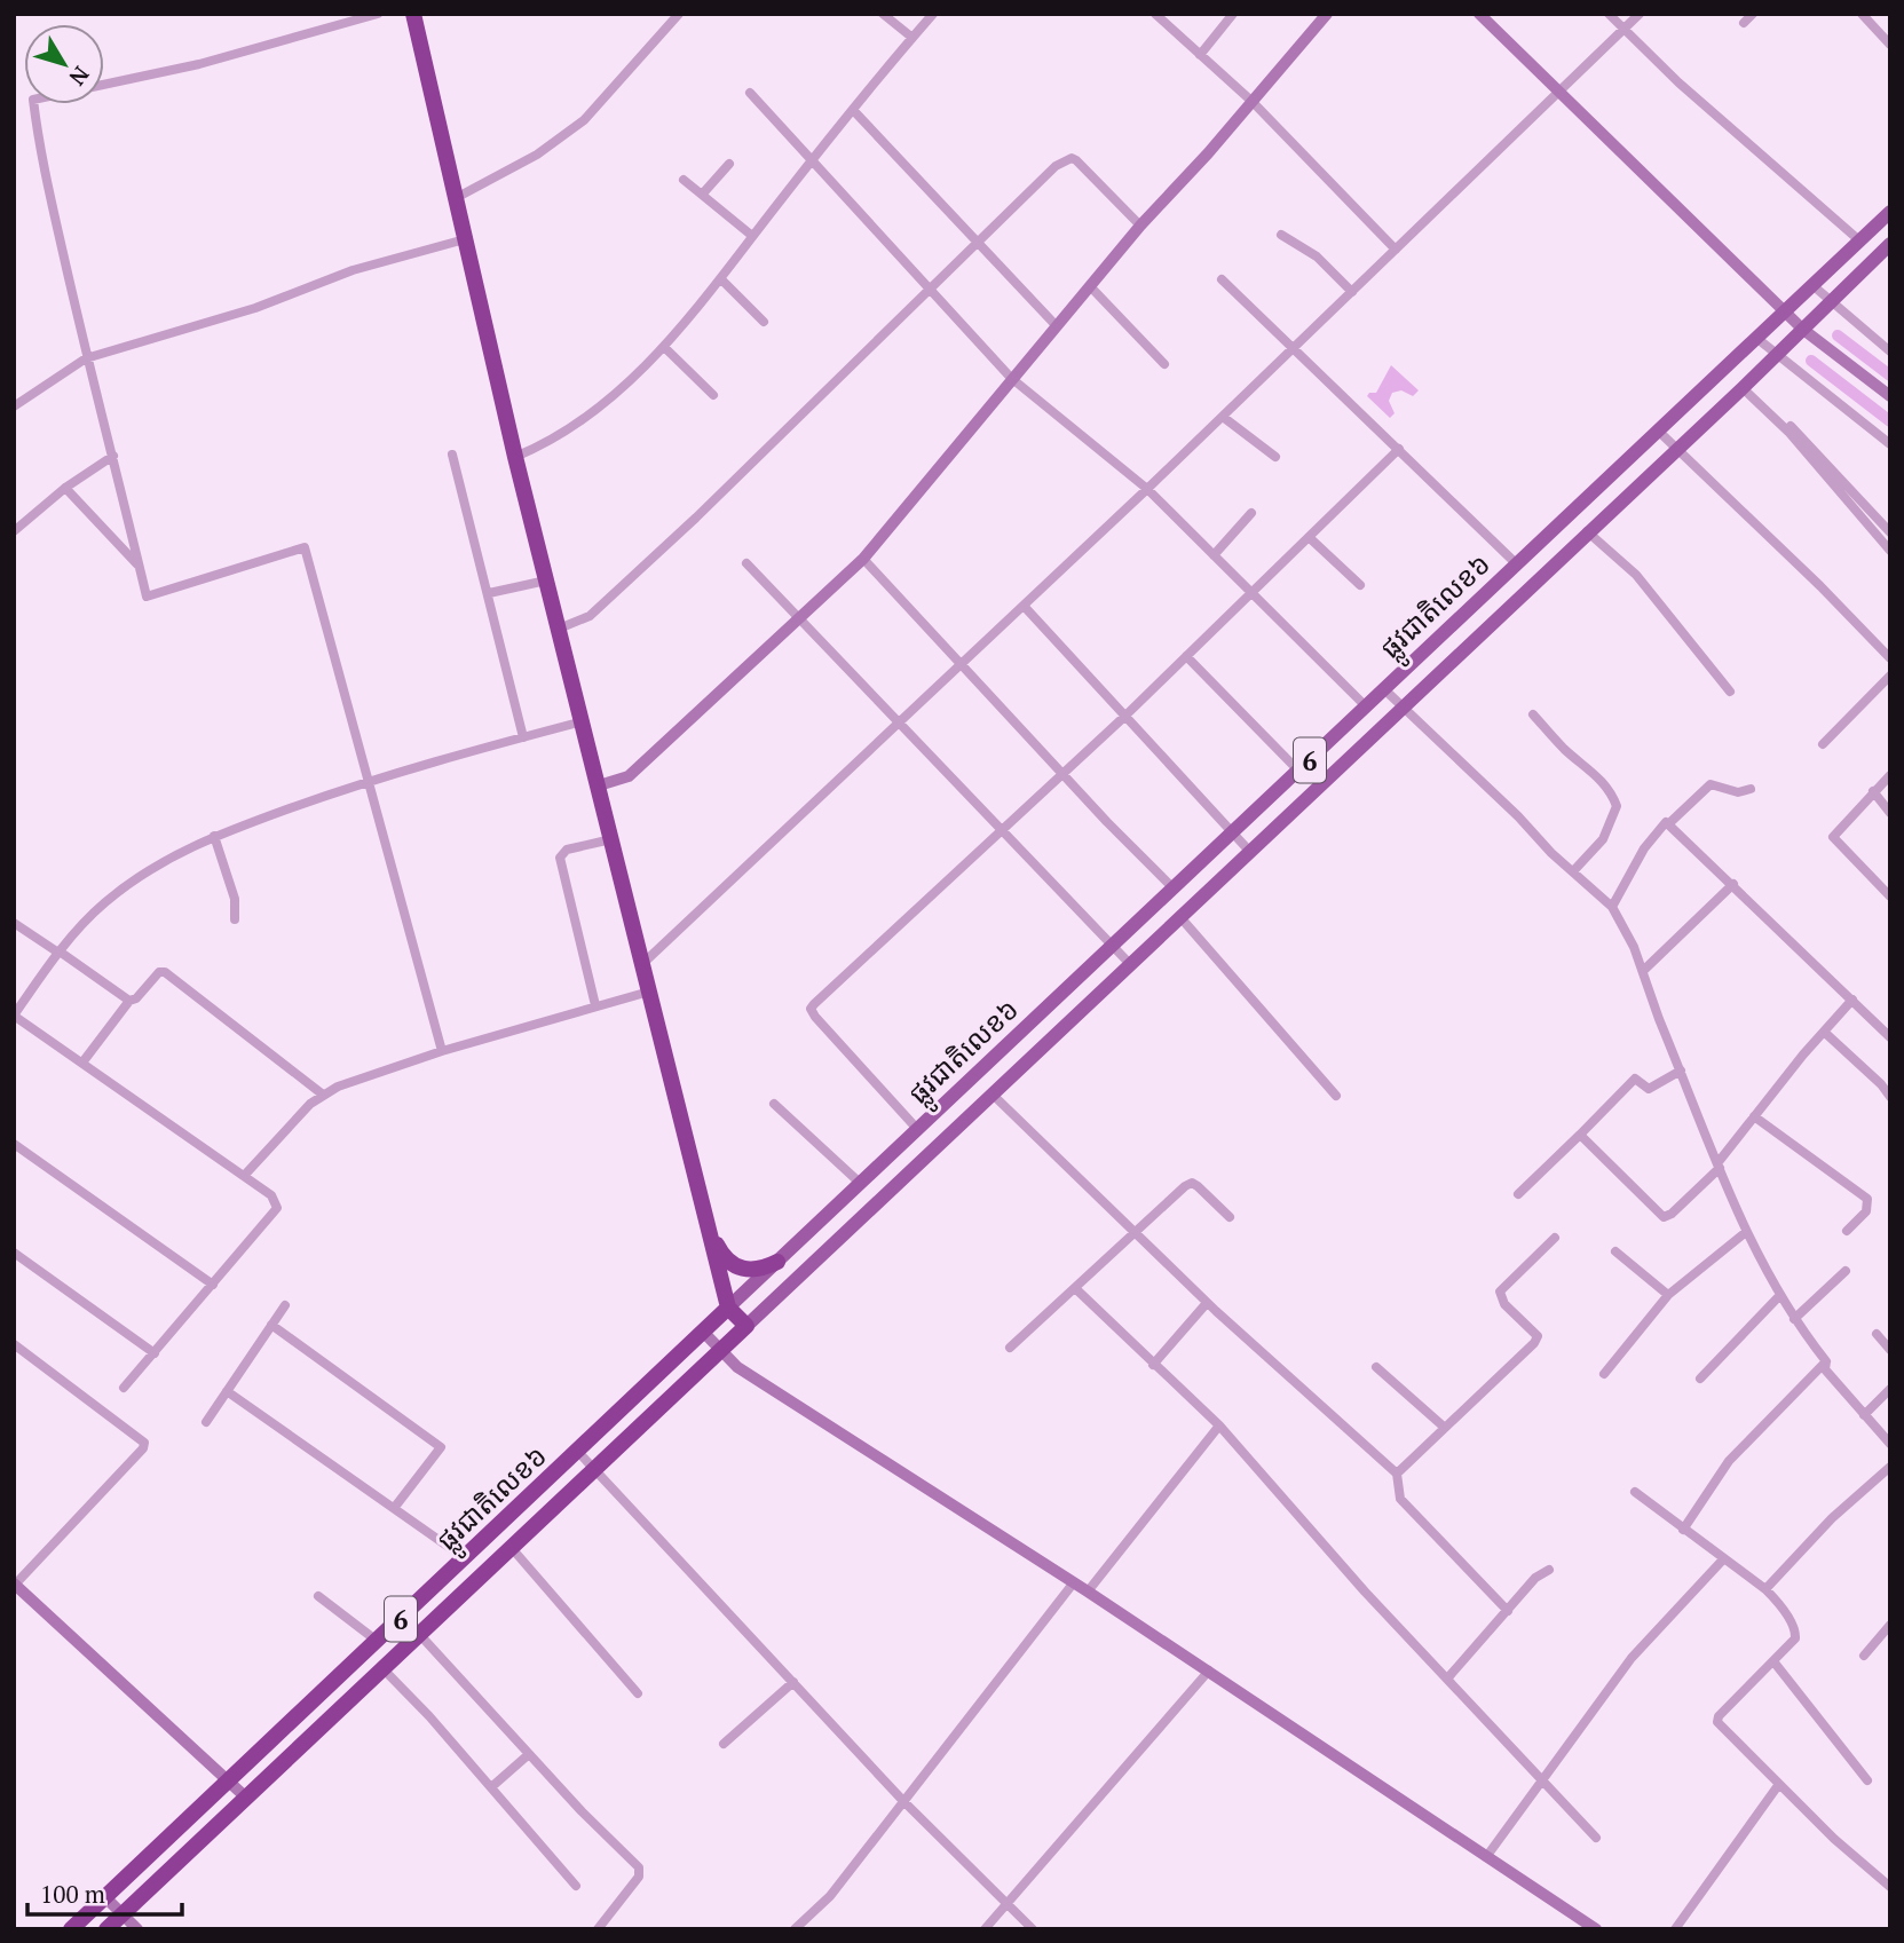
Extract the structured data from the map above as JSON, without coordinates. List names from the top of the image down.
{
  "streets": {
    "highway": ["ផ្លូវជាតិលេខ៦", "6"]
  },
  "scale_bar": "100 m",
  "north": "bottom right"
}
